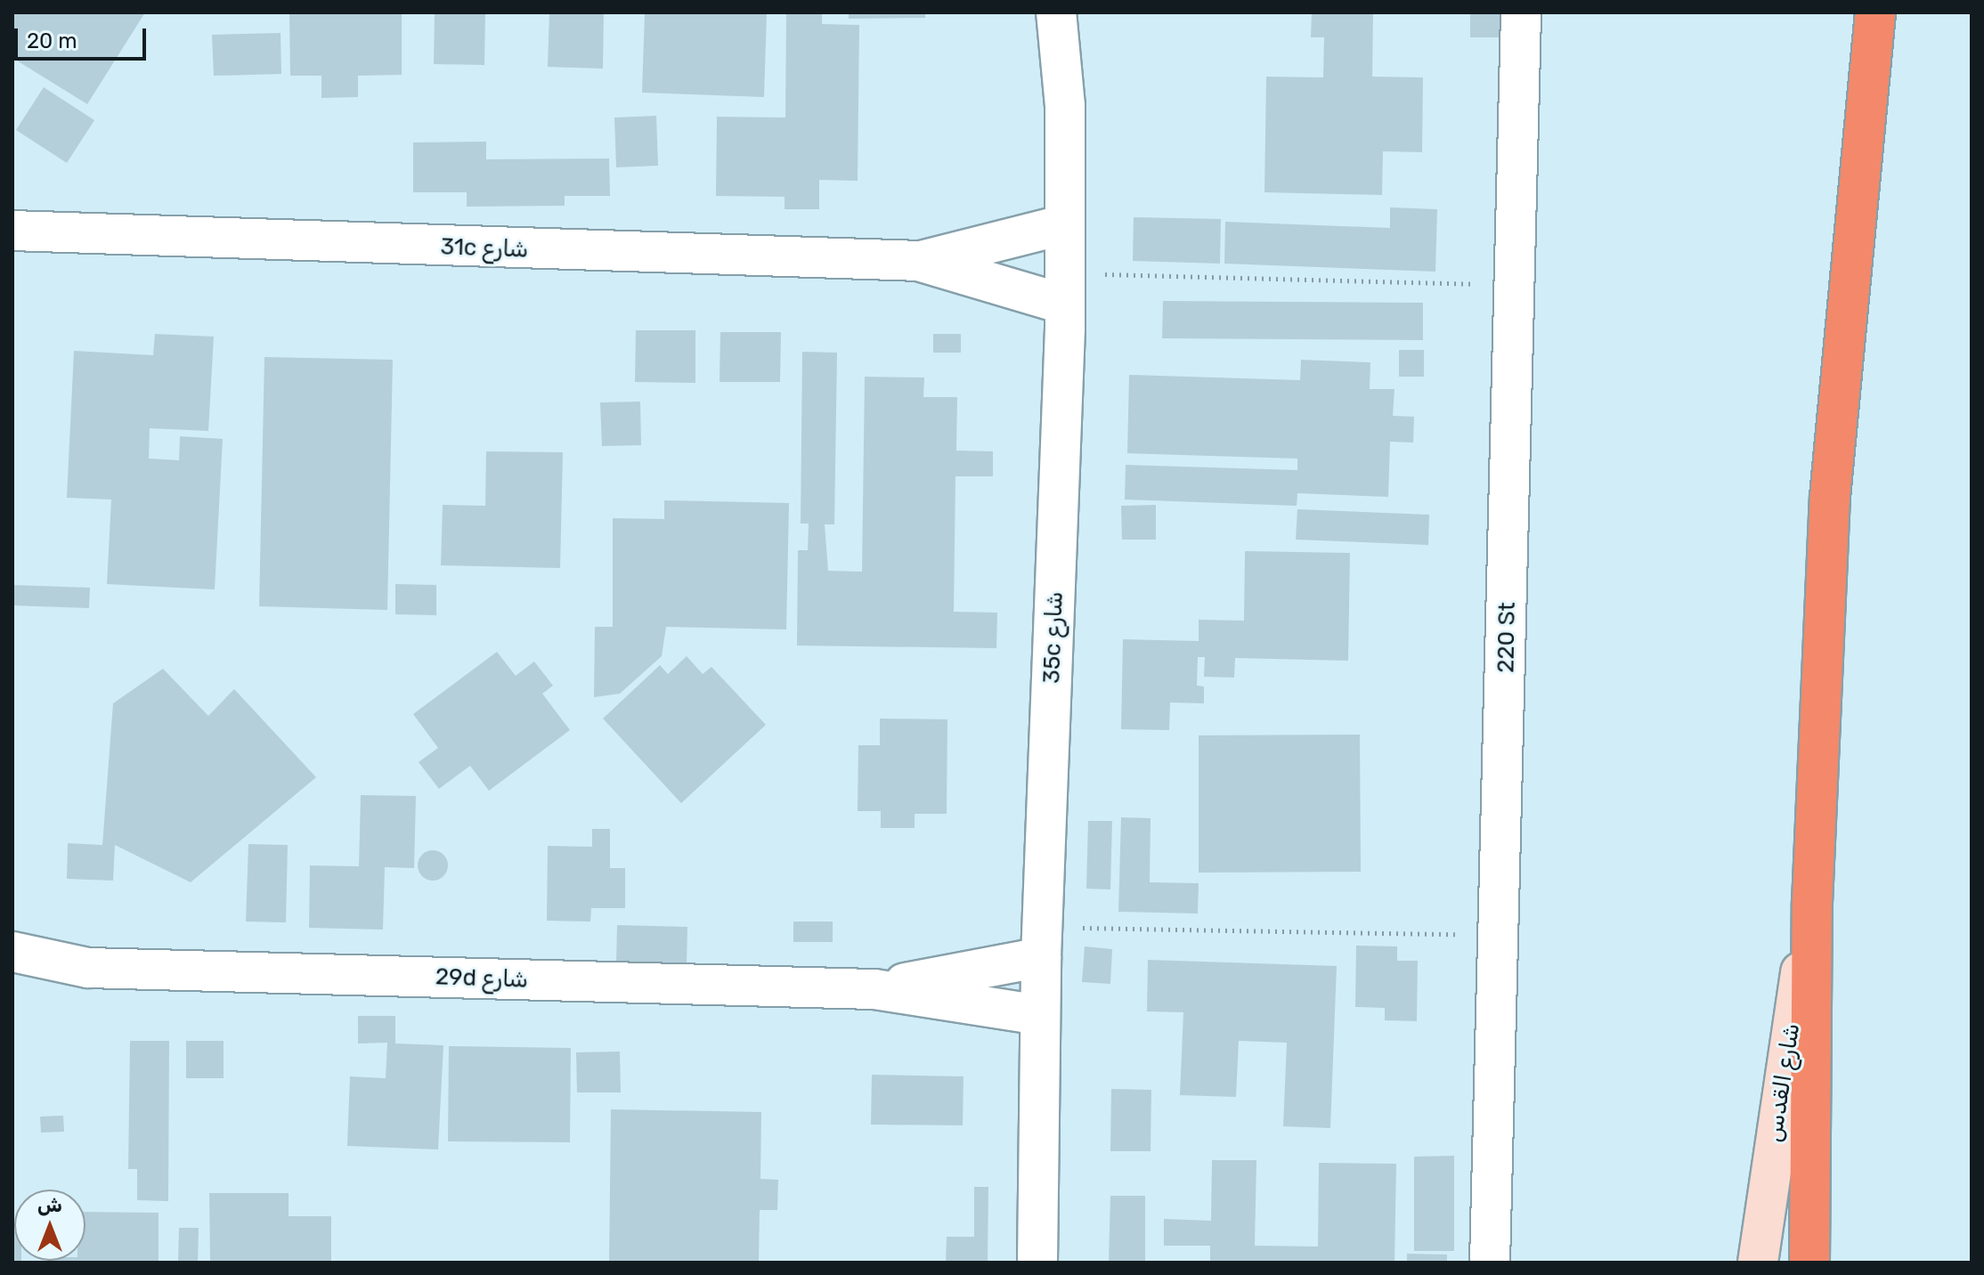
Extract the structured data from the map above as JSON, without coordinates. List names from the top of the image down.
{
  "streets": {
    "main road": ["شارع القدس"],
    "street": [
      "31c شارع",
      "35c شارع",
      "220 St",
      "29d شارع"
    ]
  },
  "crossings": [
    ["31c شارع", "35c شارع"],
    ["35c شارع", "29d شارع"]
  ],
  "scale_bar": "20 m",
  "north": "top"
}
